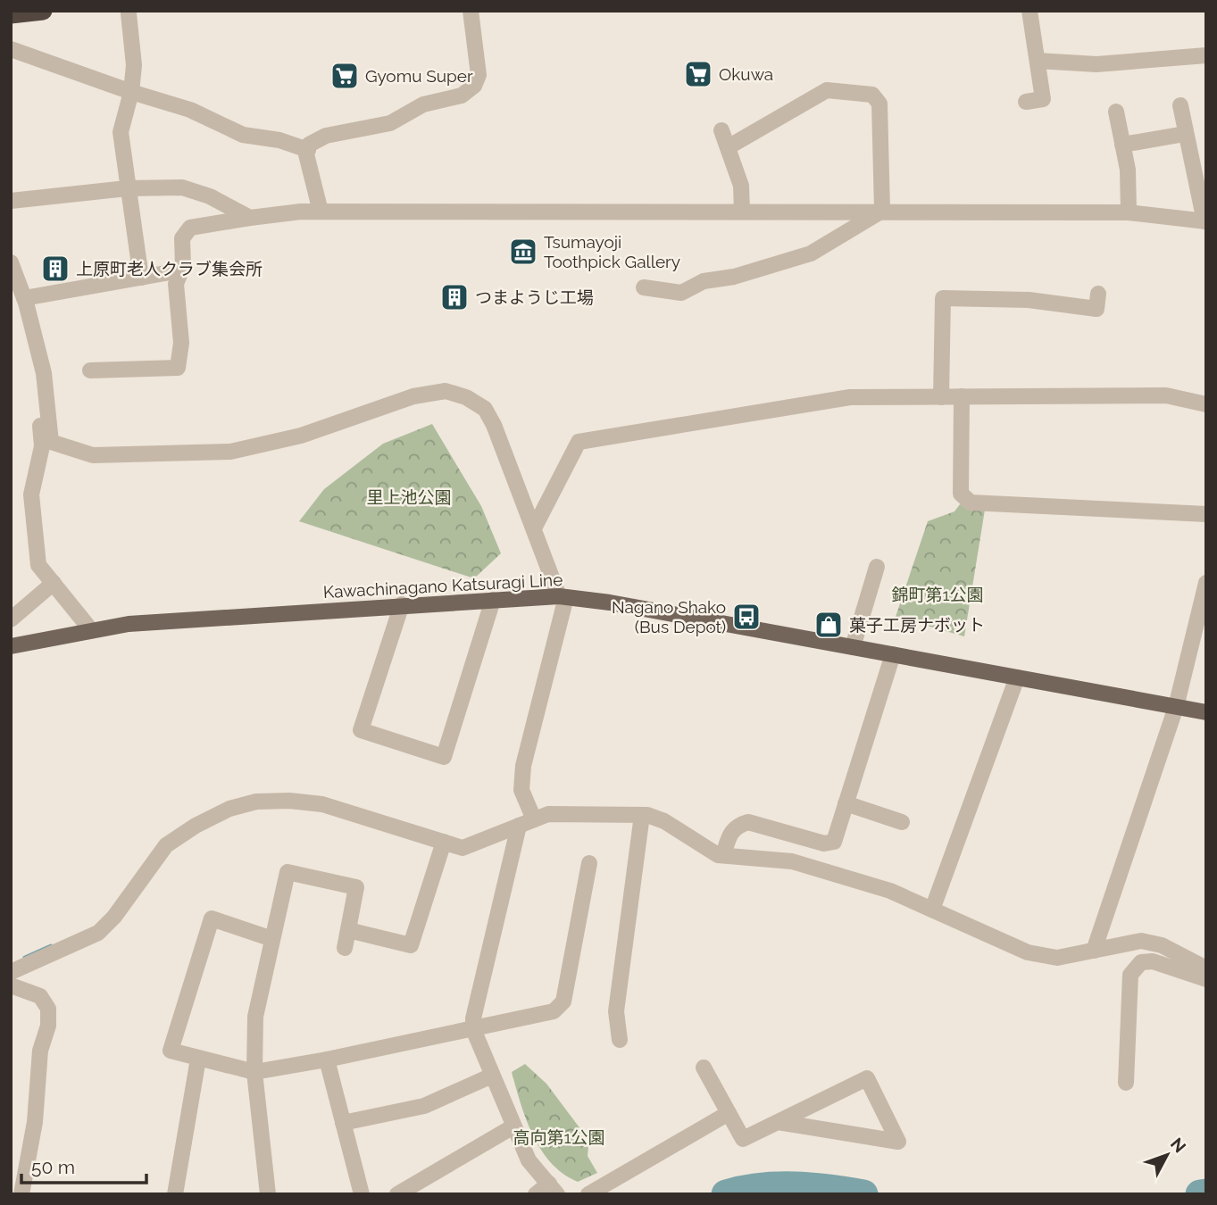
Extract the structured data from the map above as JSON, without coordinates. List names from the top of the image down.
{
  "streets": {
    "main road": ["Kawachinagano Katsuragi Line"]
  },
  "parks": ["里上池公園", "錦町第1公園", "高向第1公園"],
  "places": {
    "supermarket": ["Okuwa", "Gyomu Super"],
    "museum": ["Tsumayoji Toothpick Gallery"],
    "building": ["上原町老人クラブ集会所", "つまようじ工場"],
    "bus stop": ["Nagano Shako (Bus Depot)"],
    "shop": ["菓子工房ナボット"]
  },
  "scale_bar": "50 m",
  "north": "top right"
}
